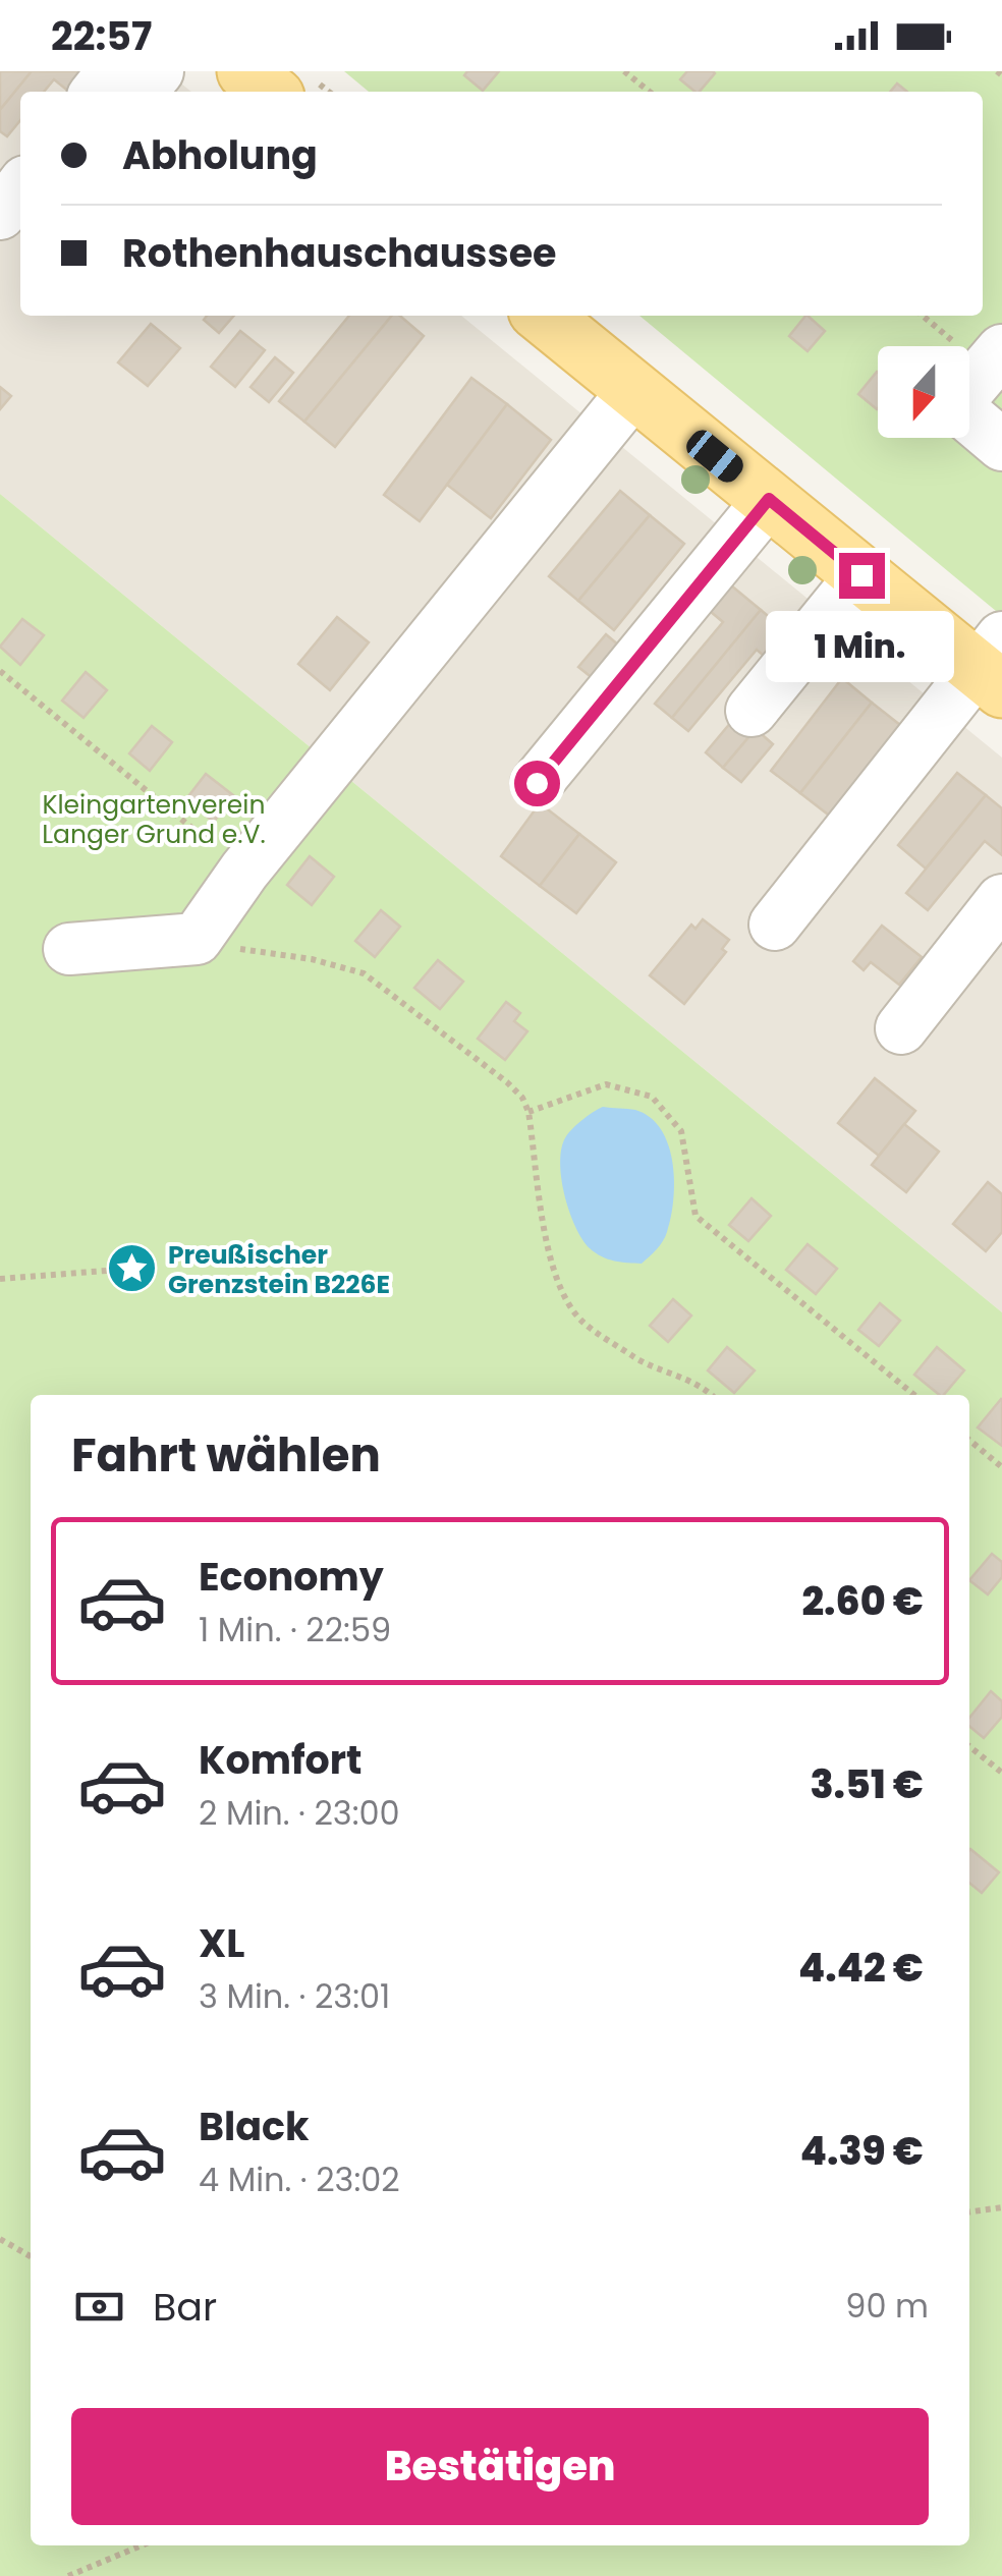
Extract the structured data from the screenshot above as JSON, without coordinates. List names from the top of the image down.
{
  "parks": ["Kleingartenverein Langer Grund e.V."],
  "places": {
    "place": ["Preußischer Grenzstein B226E"]
  },
  "north": "bottom",
  "page": {
    "status": "22:57",
    "banner": ["Abholung", "Rothenhauschaussee"],
    "bubble": "1 Min.",
    "heading": "Fahrt wählen",
    "list": [
      {
        "name": "Economy",
        "note": "1 Min. · 22:59",
        "value": "2.60 €"
      },
      {
        "name": "Komfort",
        "note": "2 Min. · 23:00",
        "value": "3.51 €"
      },
      {
        "name": "XL",
        "note": "3 Min. · 23:01",
        "value": "4.42 €"
      },
      {
        "name": "Black",
        "note": "4 Min. · 23:02",
        "value": "4.39 €"
      }
    ],
    "pay": ["Bar", "90 m"],
    "buttons": "Bestätigen"
  }
}
